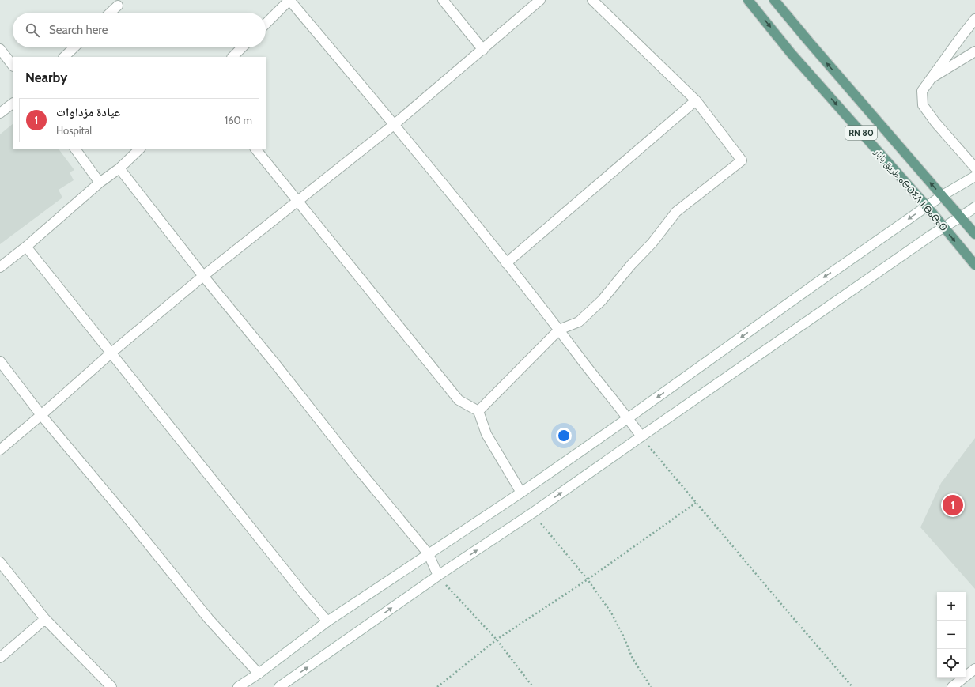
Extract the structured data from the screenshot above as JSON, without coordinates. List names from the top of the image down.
{
  "streets": {
    "main road": ["RN 80", "طريق بابار ⴰⴱⵔⵉⴷ ⵏ ⴱⴰⴱⴰⵔ"]
  },
  "page": {
    "search": "Search here",
    "heading": "Nearby",
    "list": [
      {
        "mark": "1",
        "name": "عيادة مزداوات",
        "note": "Hospital",
        "value": "160 m"
      }
    ],
    "pins": "1",
    "map_buttons": ["+", "−"]
  }
}
